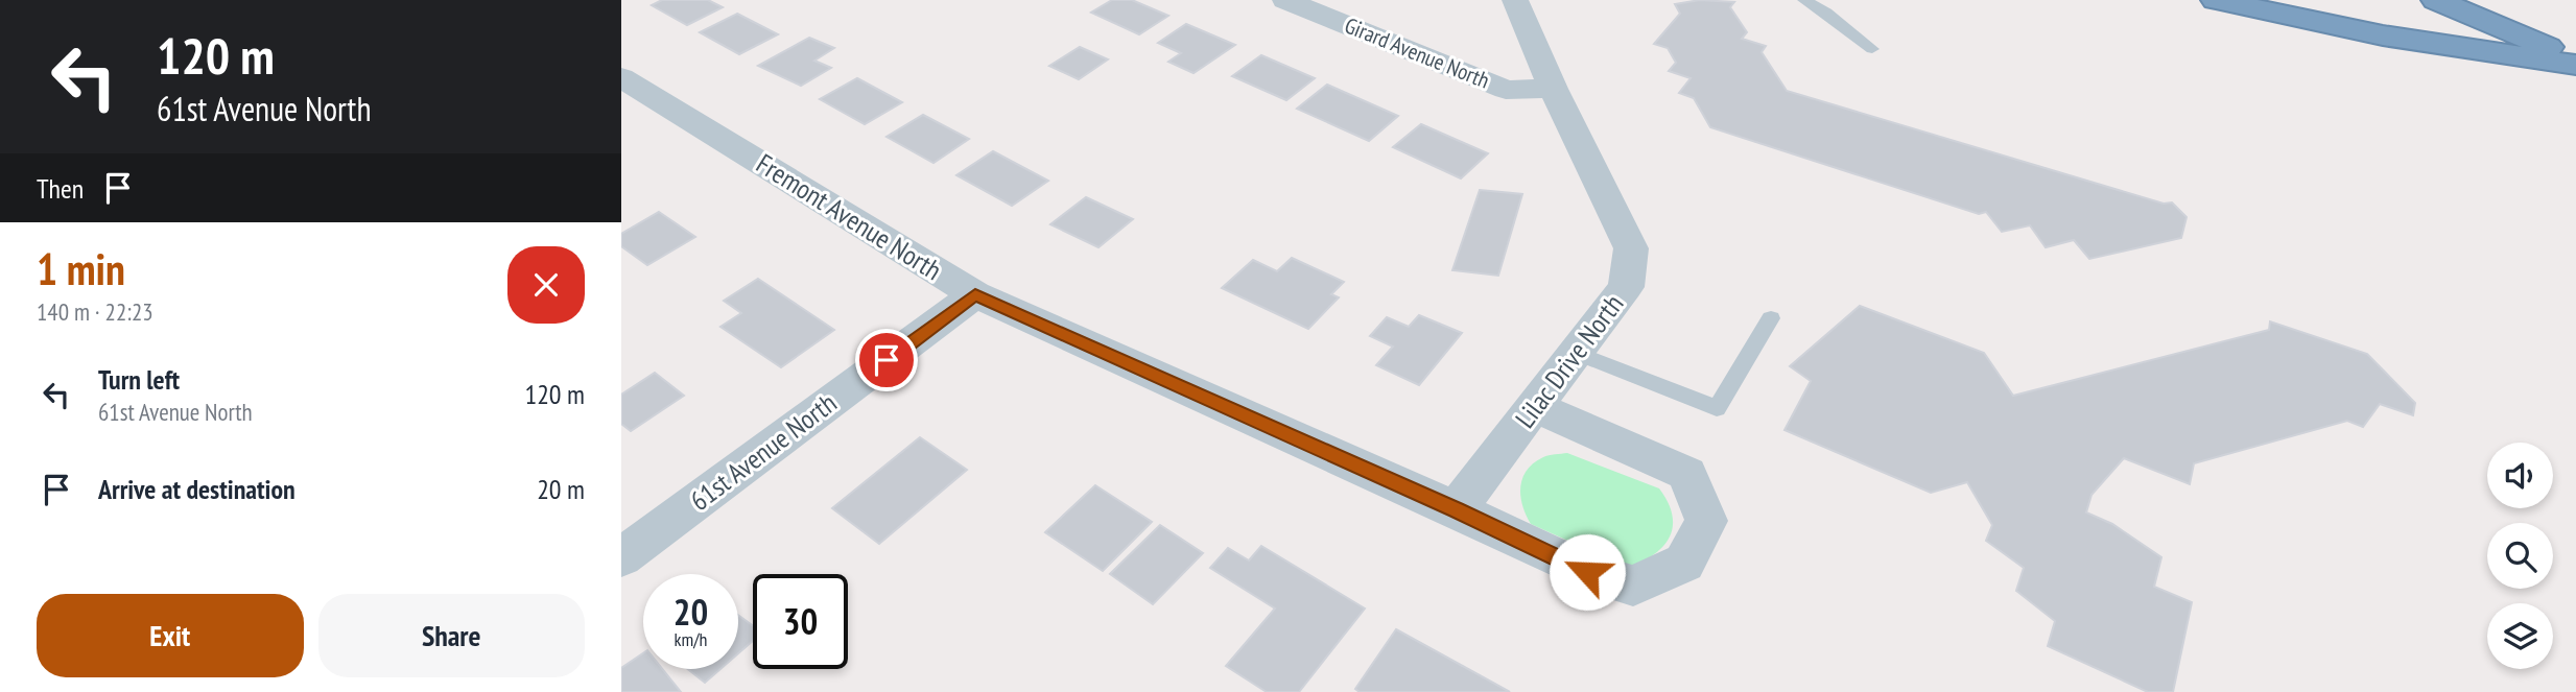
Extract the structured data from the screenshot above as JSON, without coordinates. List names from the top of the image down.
{
  "streets": {
    "street": [
      "Girard Avenue North",
      "Fremont Avenue North",
      "Lilac Drive North",
      "61st Avenue North"
    ]
  },
  "crossings": [
    ["Girard Avenue North", "Lilac Drive North"],
    ["Fremont Avenue North", "Lilac Drive North"],
    ["Fremont Avenue North", "61st Avenue North"]
  ],
  "page": {
    "turn": ["120 m", "61st Avenue North"],
    "then": "Then",
    "heading": ["1 min", "140 m · 22:23"],
    "list": [
      {
        "name": "Turn left",
        "note": "61st Avenue North",
        "value": "120 m"
      },
      {
        "name": "Arrive at destination",
        "value": "20 m"
      }
    ],
    "speed": "20 km/h",
    "limit": "30",
    "buttons": ["Exit", "Share"]
  }
}
